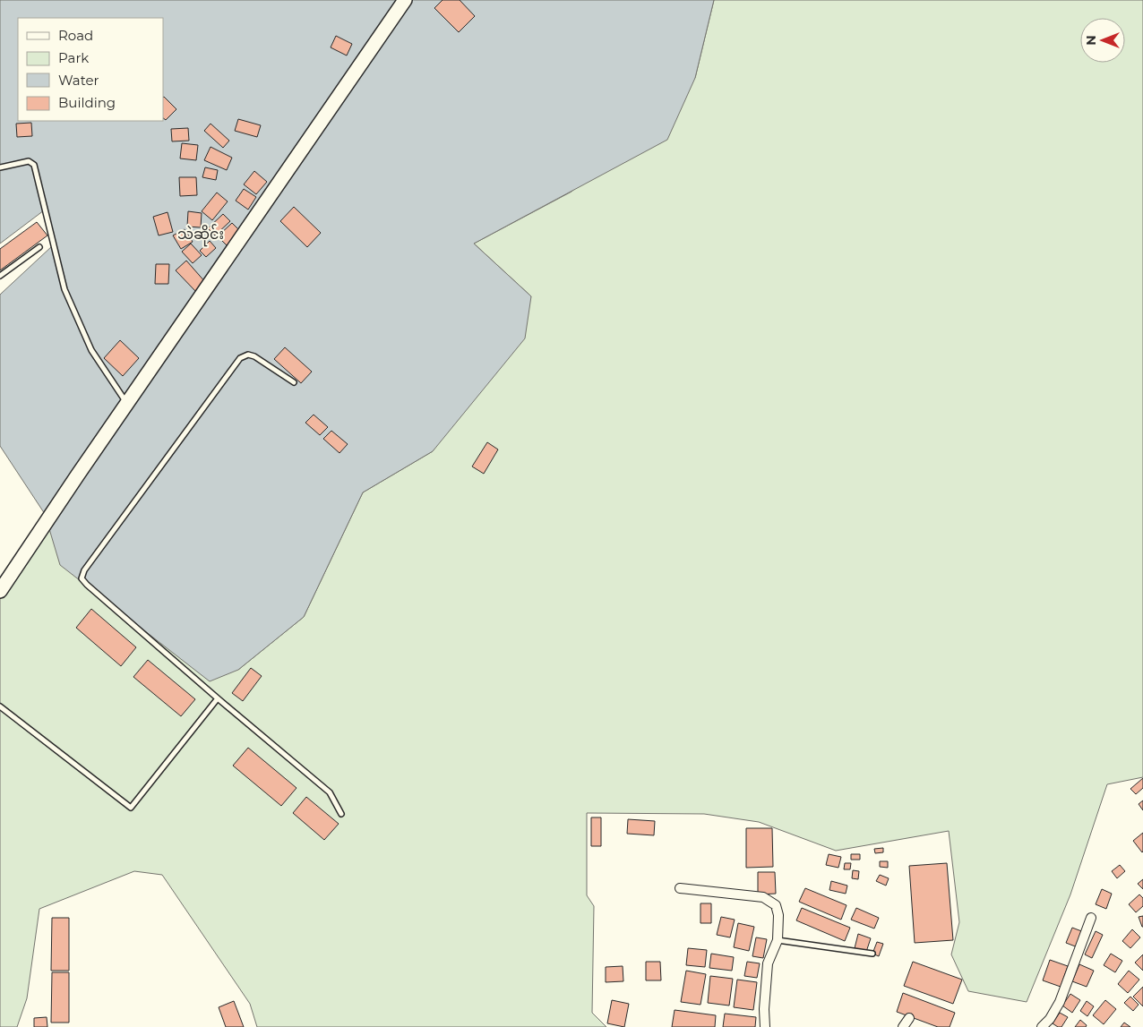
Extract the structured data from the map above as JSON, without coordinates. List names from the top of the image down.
{
  "districts": ["သဲဆိုင်း"],
  "legend": [
    "Road",
    "Park",
    "Water",
    "Building"
  ],
  "north": "left"
}
